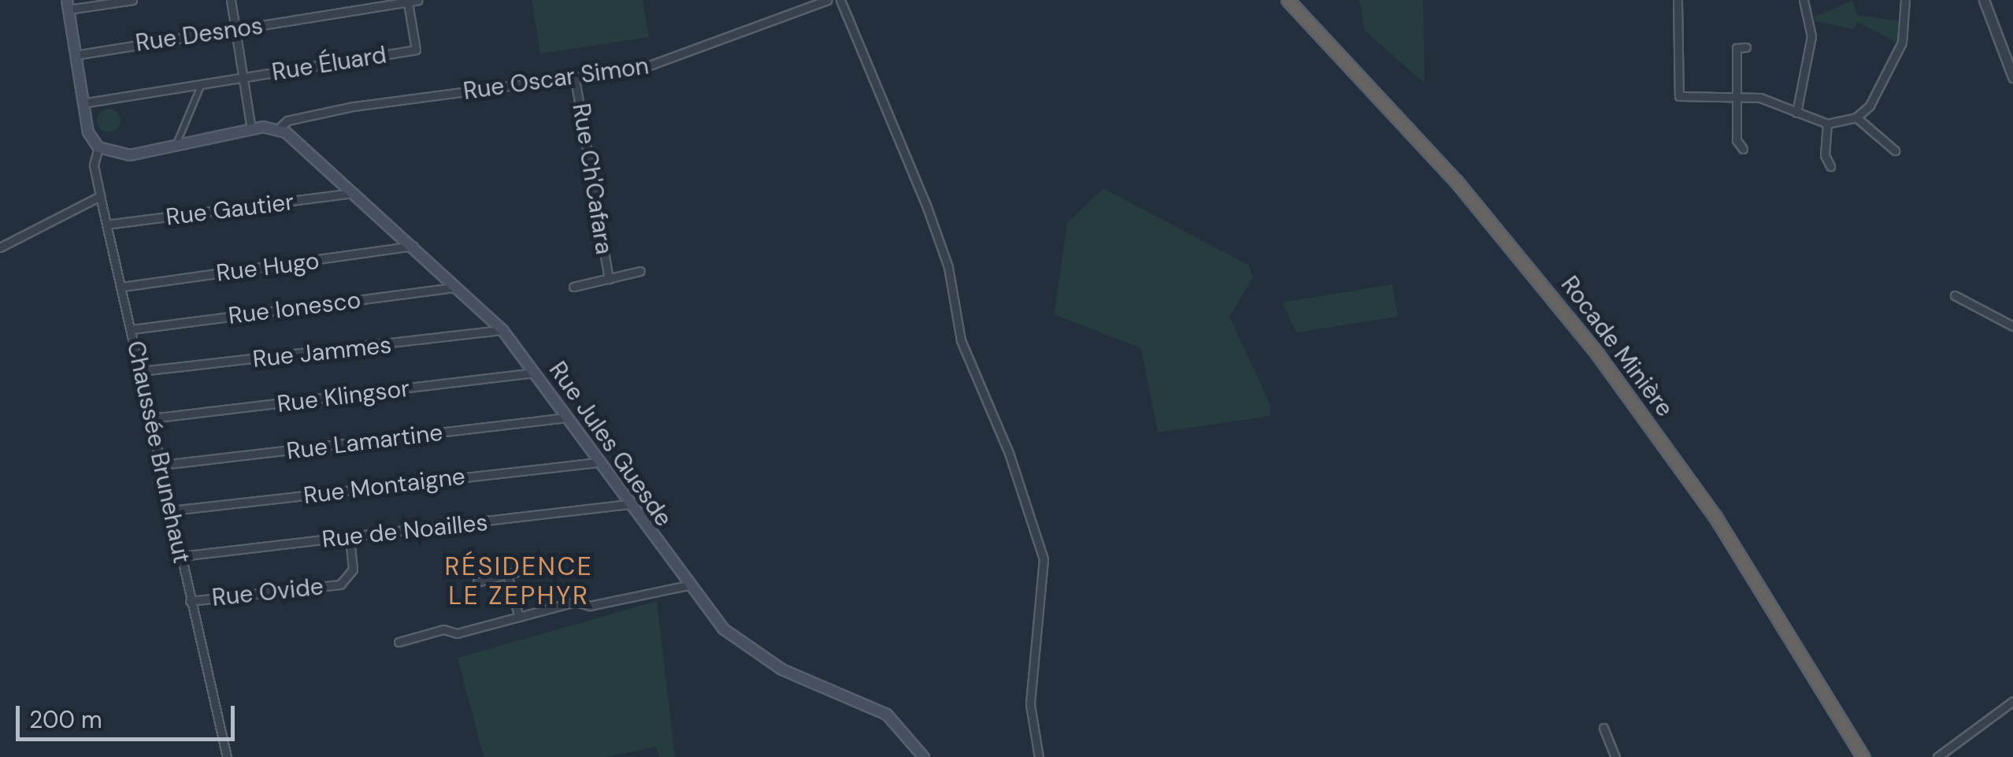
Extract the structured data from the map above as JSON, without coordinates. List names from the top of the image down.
{
  "streets": {
    "highway": ["Rocade Minière"],
    "main road": ["Rue Jules Guesde"],
    "street": [
      "Rue Desnos",
      "Rue Éluard",
      "Rue Oscar Simon",
      "Rue Ch'Cafara",
      "Rue Gautier",
      "Rue Hugo",
      "Rue Ionesco",
      "Rue Jammes",
      "Rue Klingsor",
      "Rue Lamartine",
      "Chaussée Brunehaut",
      "Rue Montaigne",
      "Rue de Noailles",
      "Rue Ovide"
    ]
  },
  "crossings": [
    ["Rue Desnos", "Rue Éluard"],
    ["Rue Oscar Simon", "Rue Ch'Cafara"],
    ["Rue Oscar Simon", "Rue Jules Guesde"],
    ["Rue Gautier", "Rue Jules Guesde"],
    ["Rue Gautier", "Chaussée Brunehaut"],
    ["Rue Hugo", "Rue Jules Guesde"],
    ["Rue Hugo", "Chaussée Brunehaut"],
    ["Rue Ionesco", "Rue Jules Guesde"],
    ["Rue Ionesco", "Chaussée Brunehaut"],
    ["Rue Jammes", "Rue Jules Guesde"],
    ["Rue Jammes", "Chaussée Brunehaut"],
    ["Rue Klingsor", "Rue Jules Guesde"],
    ["Rue Klingsor", "Chaussée Brunehaut"],
    ["Rue Lamartine", "Rue Jules Guesde"],
    ["Rue Lamartine", "Chaussée Brunehaut"],
    ["Rue Jules Guesde", "Rue Montaigne"],
    ["Rue Jules Guesde", "Rue de Noailles"],
    ["Chaussée Brunehaut", "Rue Montaigne"],
    ["Chaussée Brunehaut", "Rue de Noailles"],
    ["Chaussée Brunehaut", "Rue Ovide"],
    ["Rue de Noailles", "Rue Ovide"]
  ],
  "districts": ["RÉSIDENCE LE ZEPHYR"],
  "scale_bar": "200 m"
}
